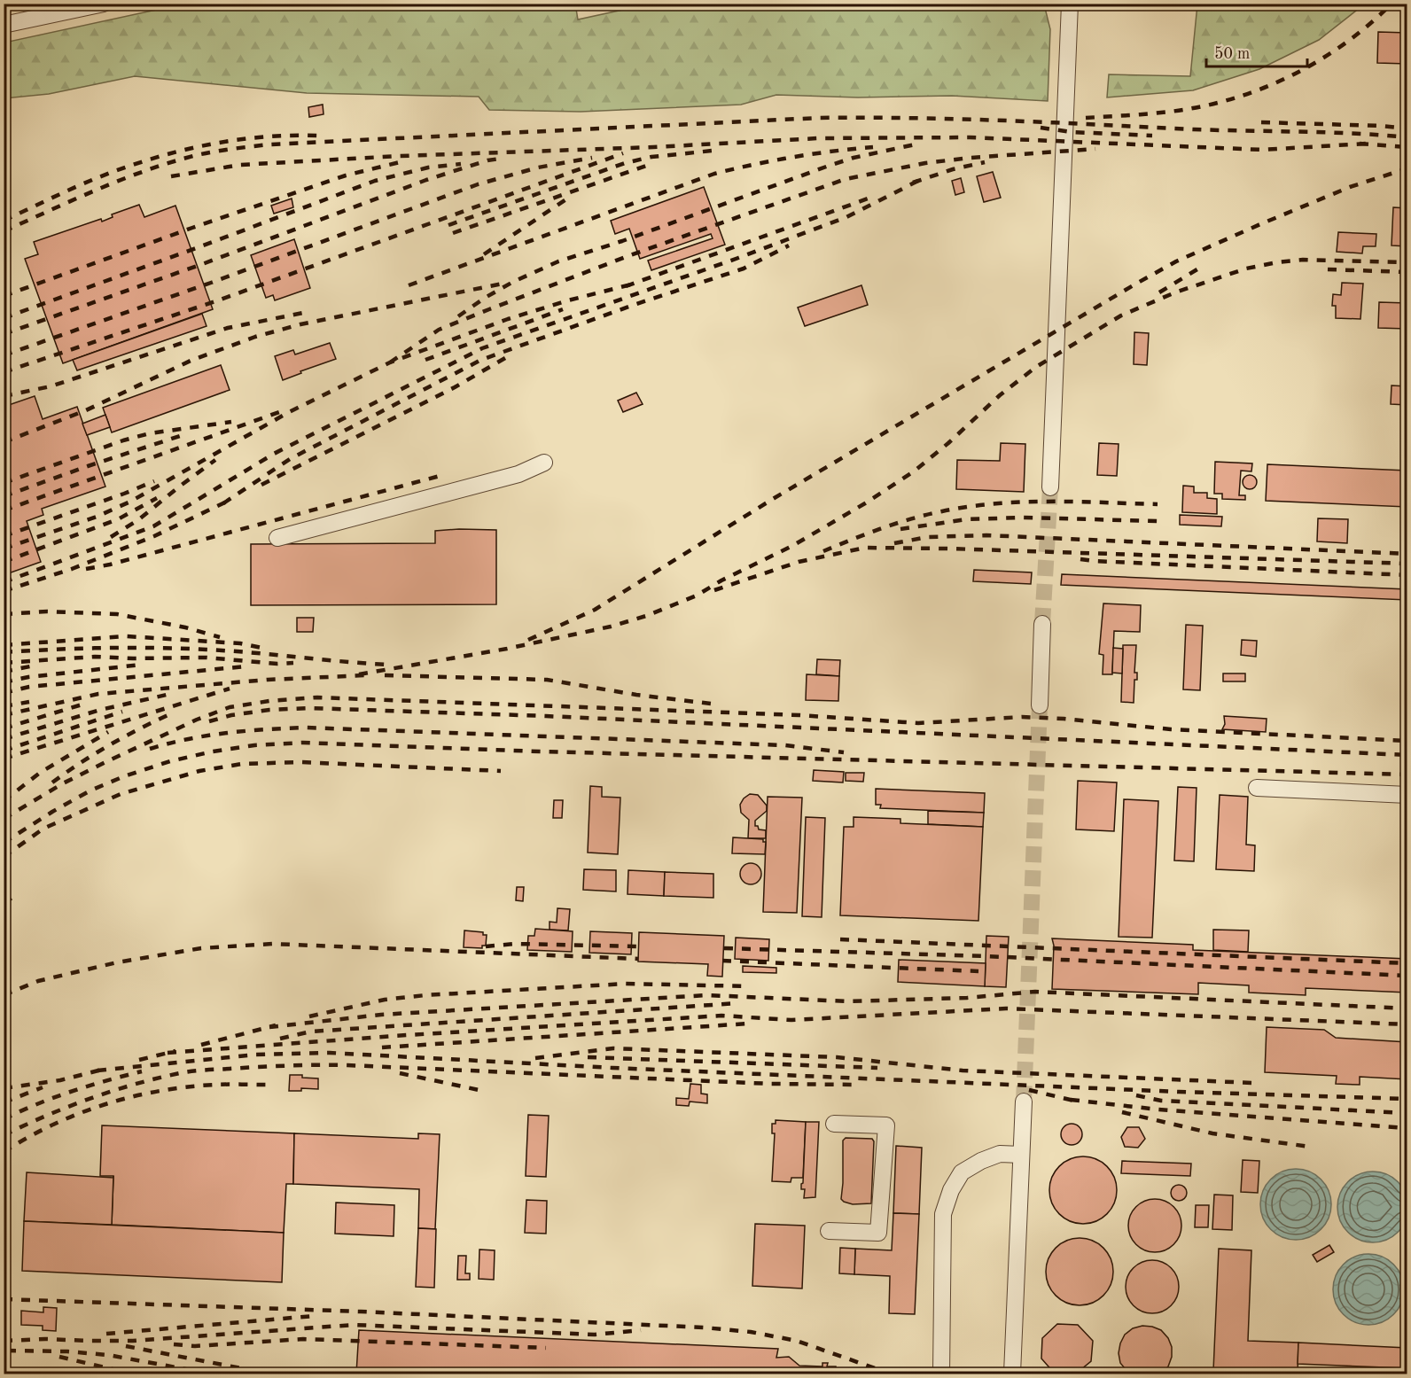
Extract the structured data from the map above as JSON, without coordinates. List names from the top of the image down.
{
  "scale_bar": "50 m"
}
